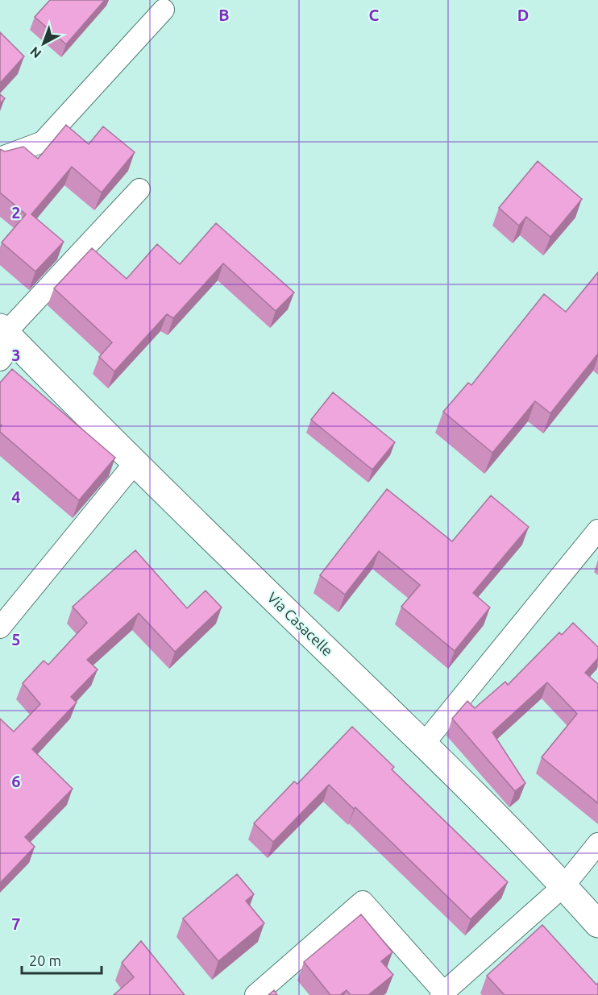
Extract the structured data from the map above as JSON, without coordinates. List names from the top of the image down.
{
  "streets": {
    "street": ["Via Casacelle"]
  },
  "scale_bar": "20 m",
  "north": "bottom left",
  "grid": {
    "columns": ["B", "C", "D"],
    "rows": [
      "2",
      "3",
      "4",
      "5",
      "6",
      "7"
    ]
  }
}
